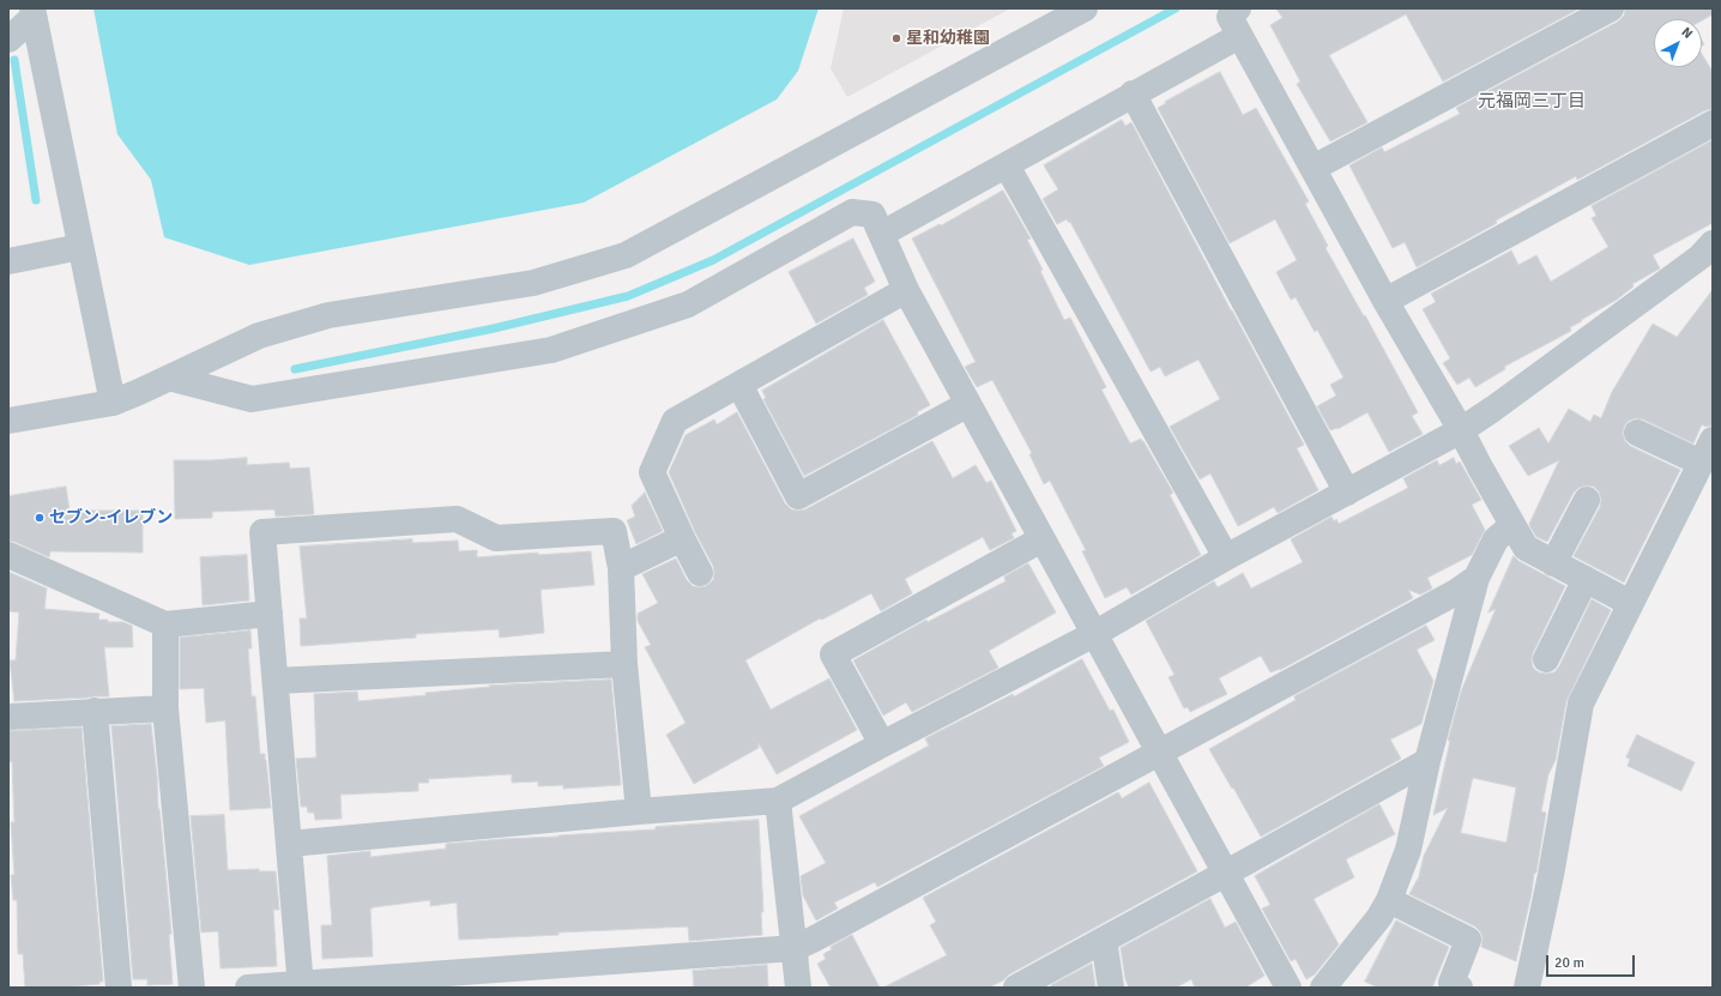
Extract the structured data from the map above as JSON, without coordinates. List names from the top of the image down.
{
  "districts": ["元福岡三丁目"],
  "places": ["星和幼稚園", "セブン-イレブン"],
  "scale_bar": "20 m",
  "north": "top right"
}
